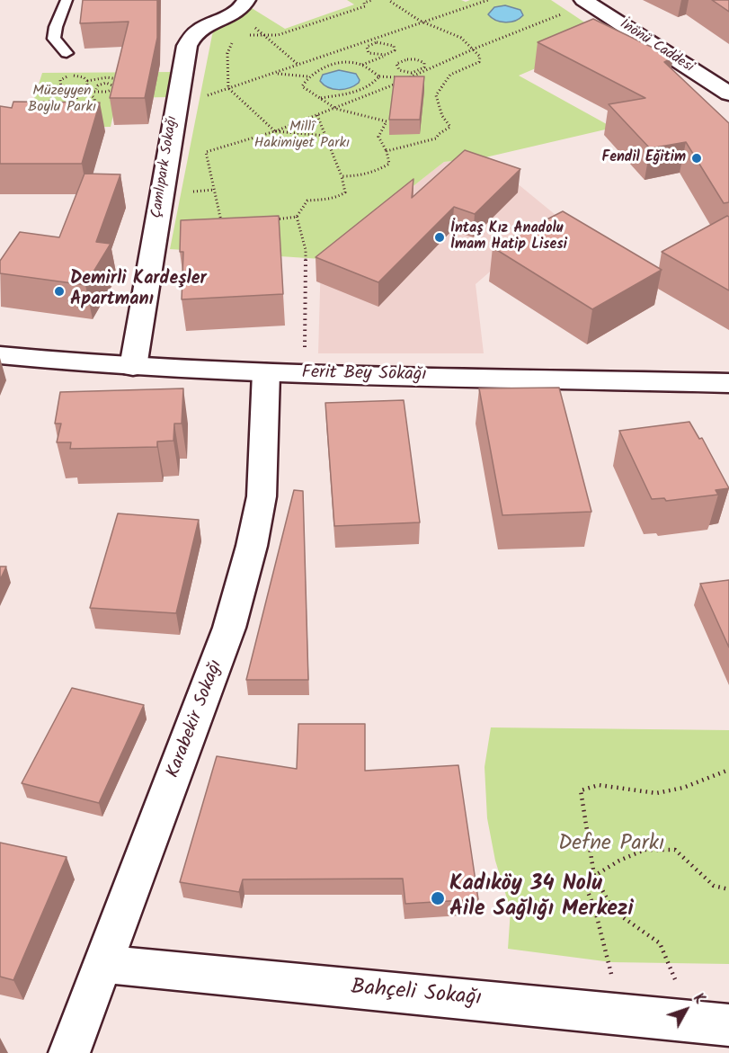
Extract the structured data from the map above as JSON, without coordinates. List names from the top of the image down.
{
  "streets": {
    "street": [
      "İnönü Caddesi",
      "Çamlıpark Sokağı",
      "Ferit Bey Sokağı",
      "Karabekir Sokağı",
      "Bahçeli Sokağı"
    ]
  },
  "crossings": [
    ["Çamlıpark Sokağı", "Ferit Bey Sokağı"],
    ["Ferit Bey Sokağı", "Karabekir Sokağı"],
    ["Karabekir Sokağı", "Bahçeli Sokağı"]
  ],
  "parks": ["Müzeyyen Boylu Parkı", "Millî Hakimiyet Parkı", "Defne Parkı"],
  "places": [
    "Fendil Eğitim",
    "İntaş Kız Anadolu İmam Hatip Lisesi",
    "Demirli Kardeşler Apartmanı",
    "Kadıköy 34 Nolu Aile Sağlığı Merkezi"
  ],
  "north": "top right"
}
